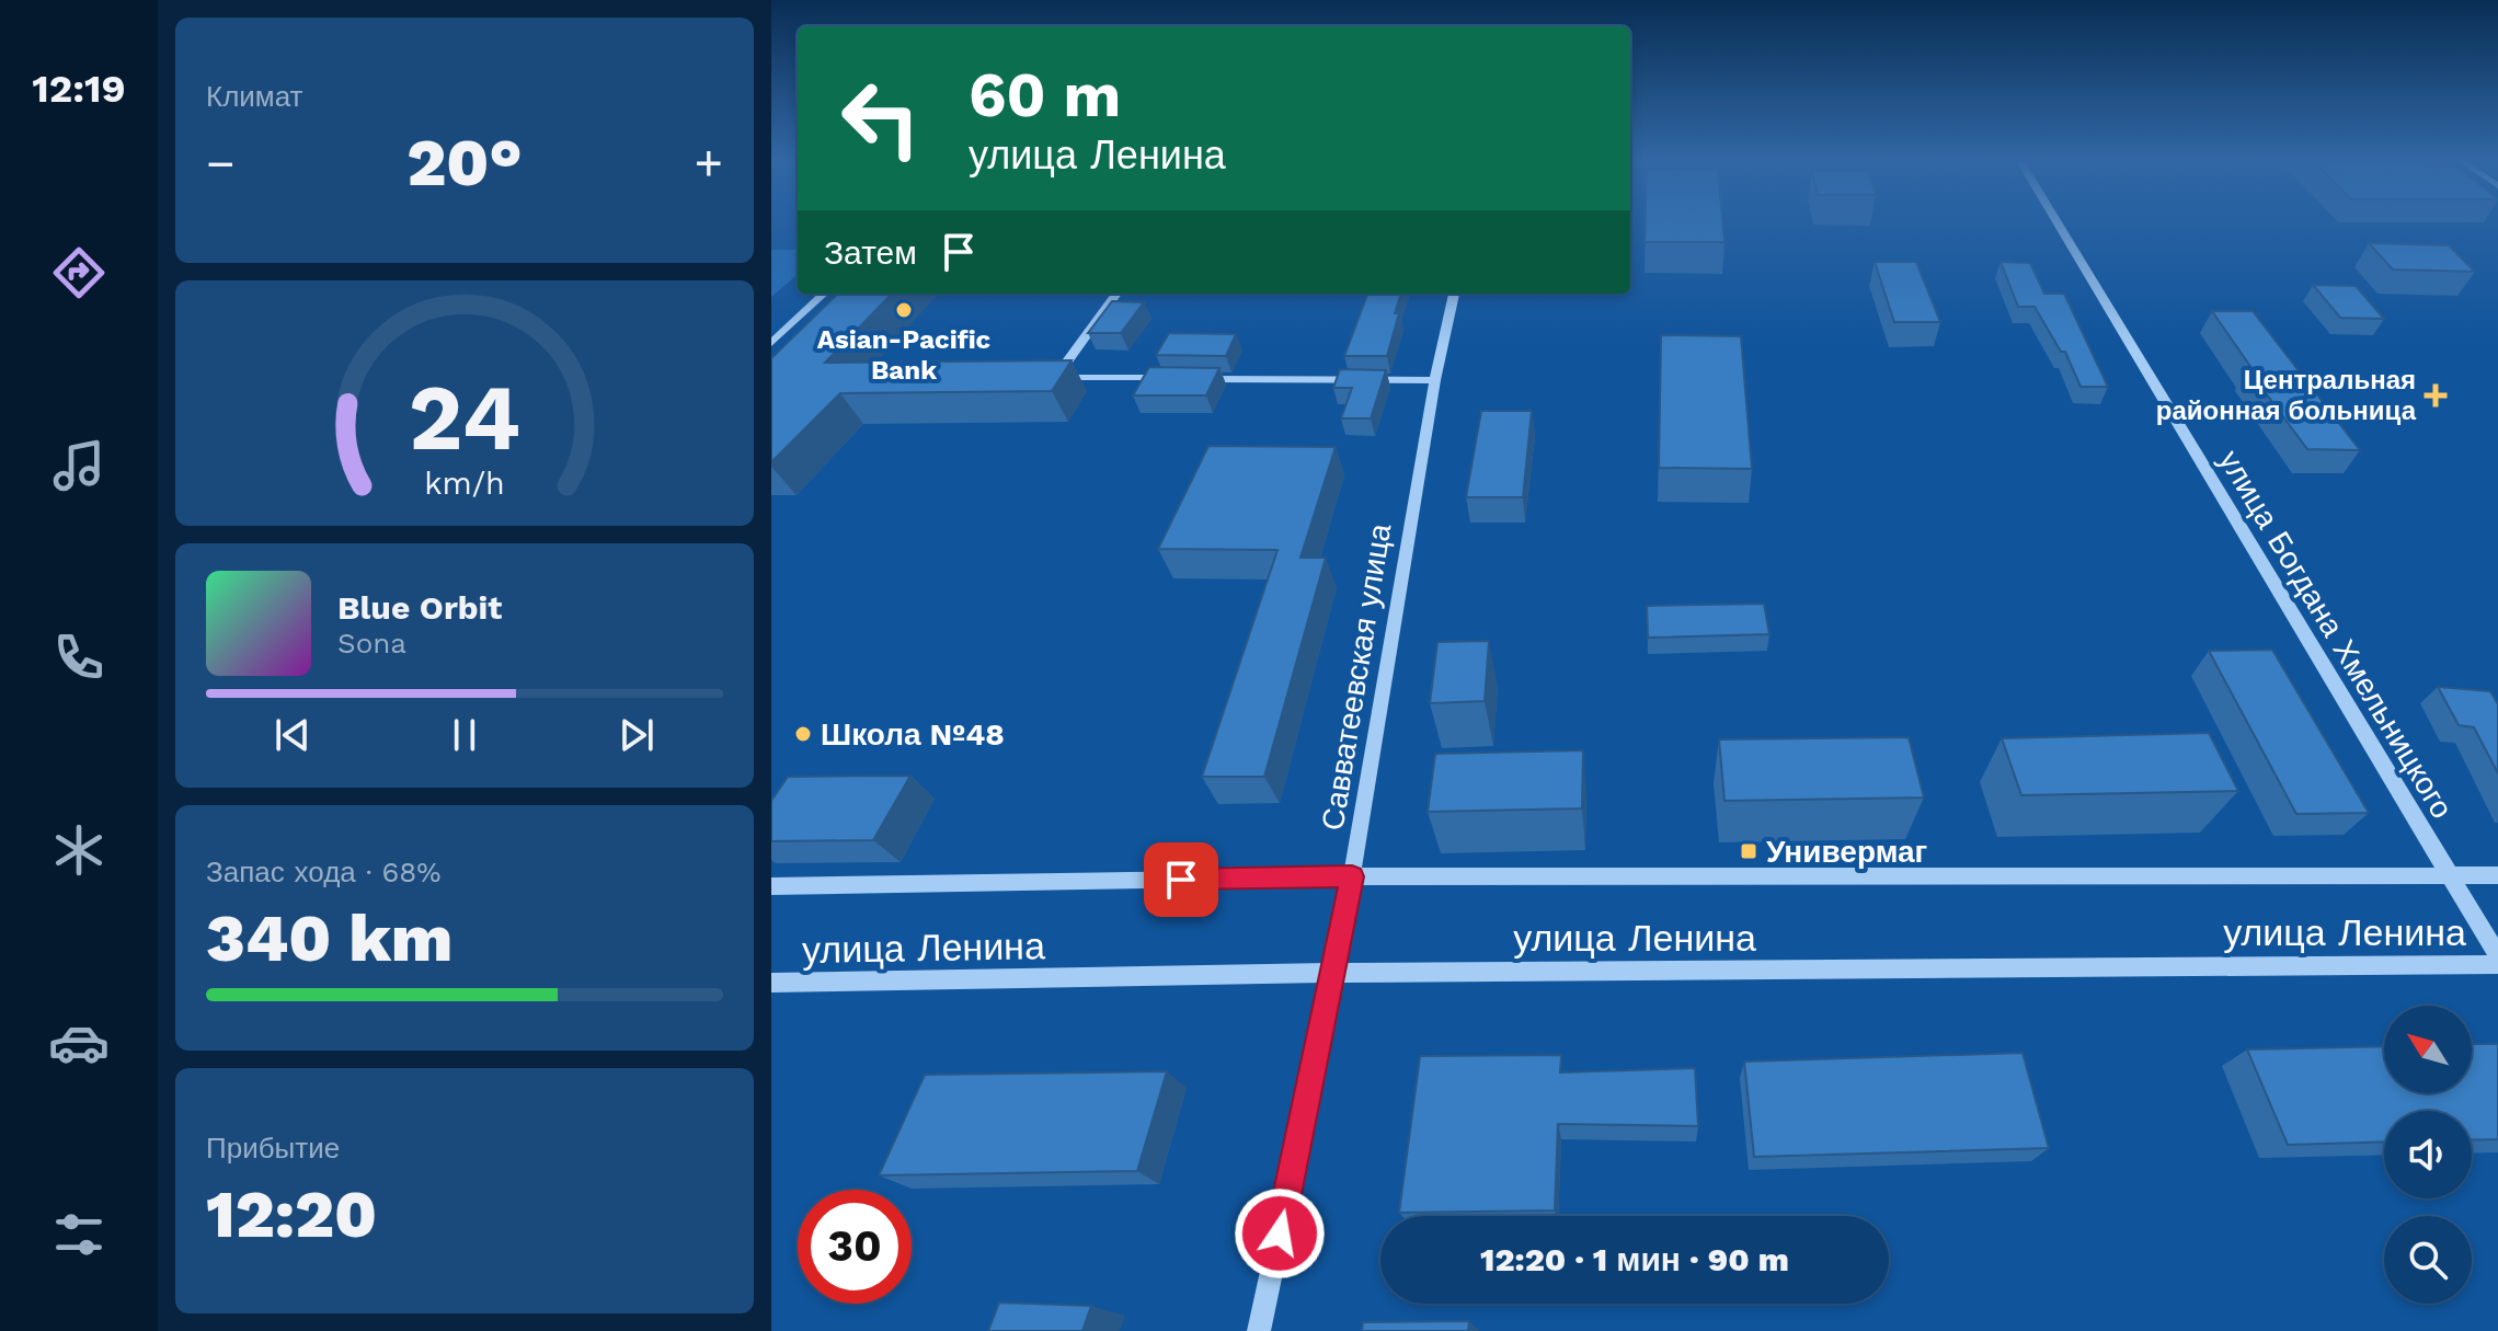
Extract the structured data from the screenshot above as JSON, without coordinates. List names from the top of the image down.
{
  "streets": {
    "street": ["улица Богдана Хмельницкого", "Савватеевская улица", "улица Ленина"]
  },
  "crossings": [
    ["улица Богдана Хмельницкого", "улица Ленина"],
    ["Савватеевская улица", "улица Ленина"]
  ],
  "places": {
    "other": ["Asian-Pacific Bank", "Школа №48"],
    "health": ["Центральная районная больница"],
    "transit": ["Универмаг"]
  },
  "north": "top left",
  "page": {
    "tabs": "12:19",
    "tile": [
      "Климат",
      ["Запас хода · 68%", "340 km"],
      ["Прибытие", "12:20"]
    ],
    "turn": ["60 m", "улица Ленина"],
    "heat": ["−", "20°", "+"],
    "then": "Затем",
    "song": ["Blue Orbit", "Sona"],
    "limit": "30",
    "trip": "12:20 · 1 мин · 90 m",
    "gauge": ["24", "km/h"]
  }
}
